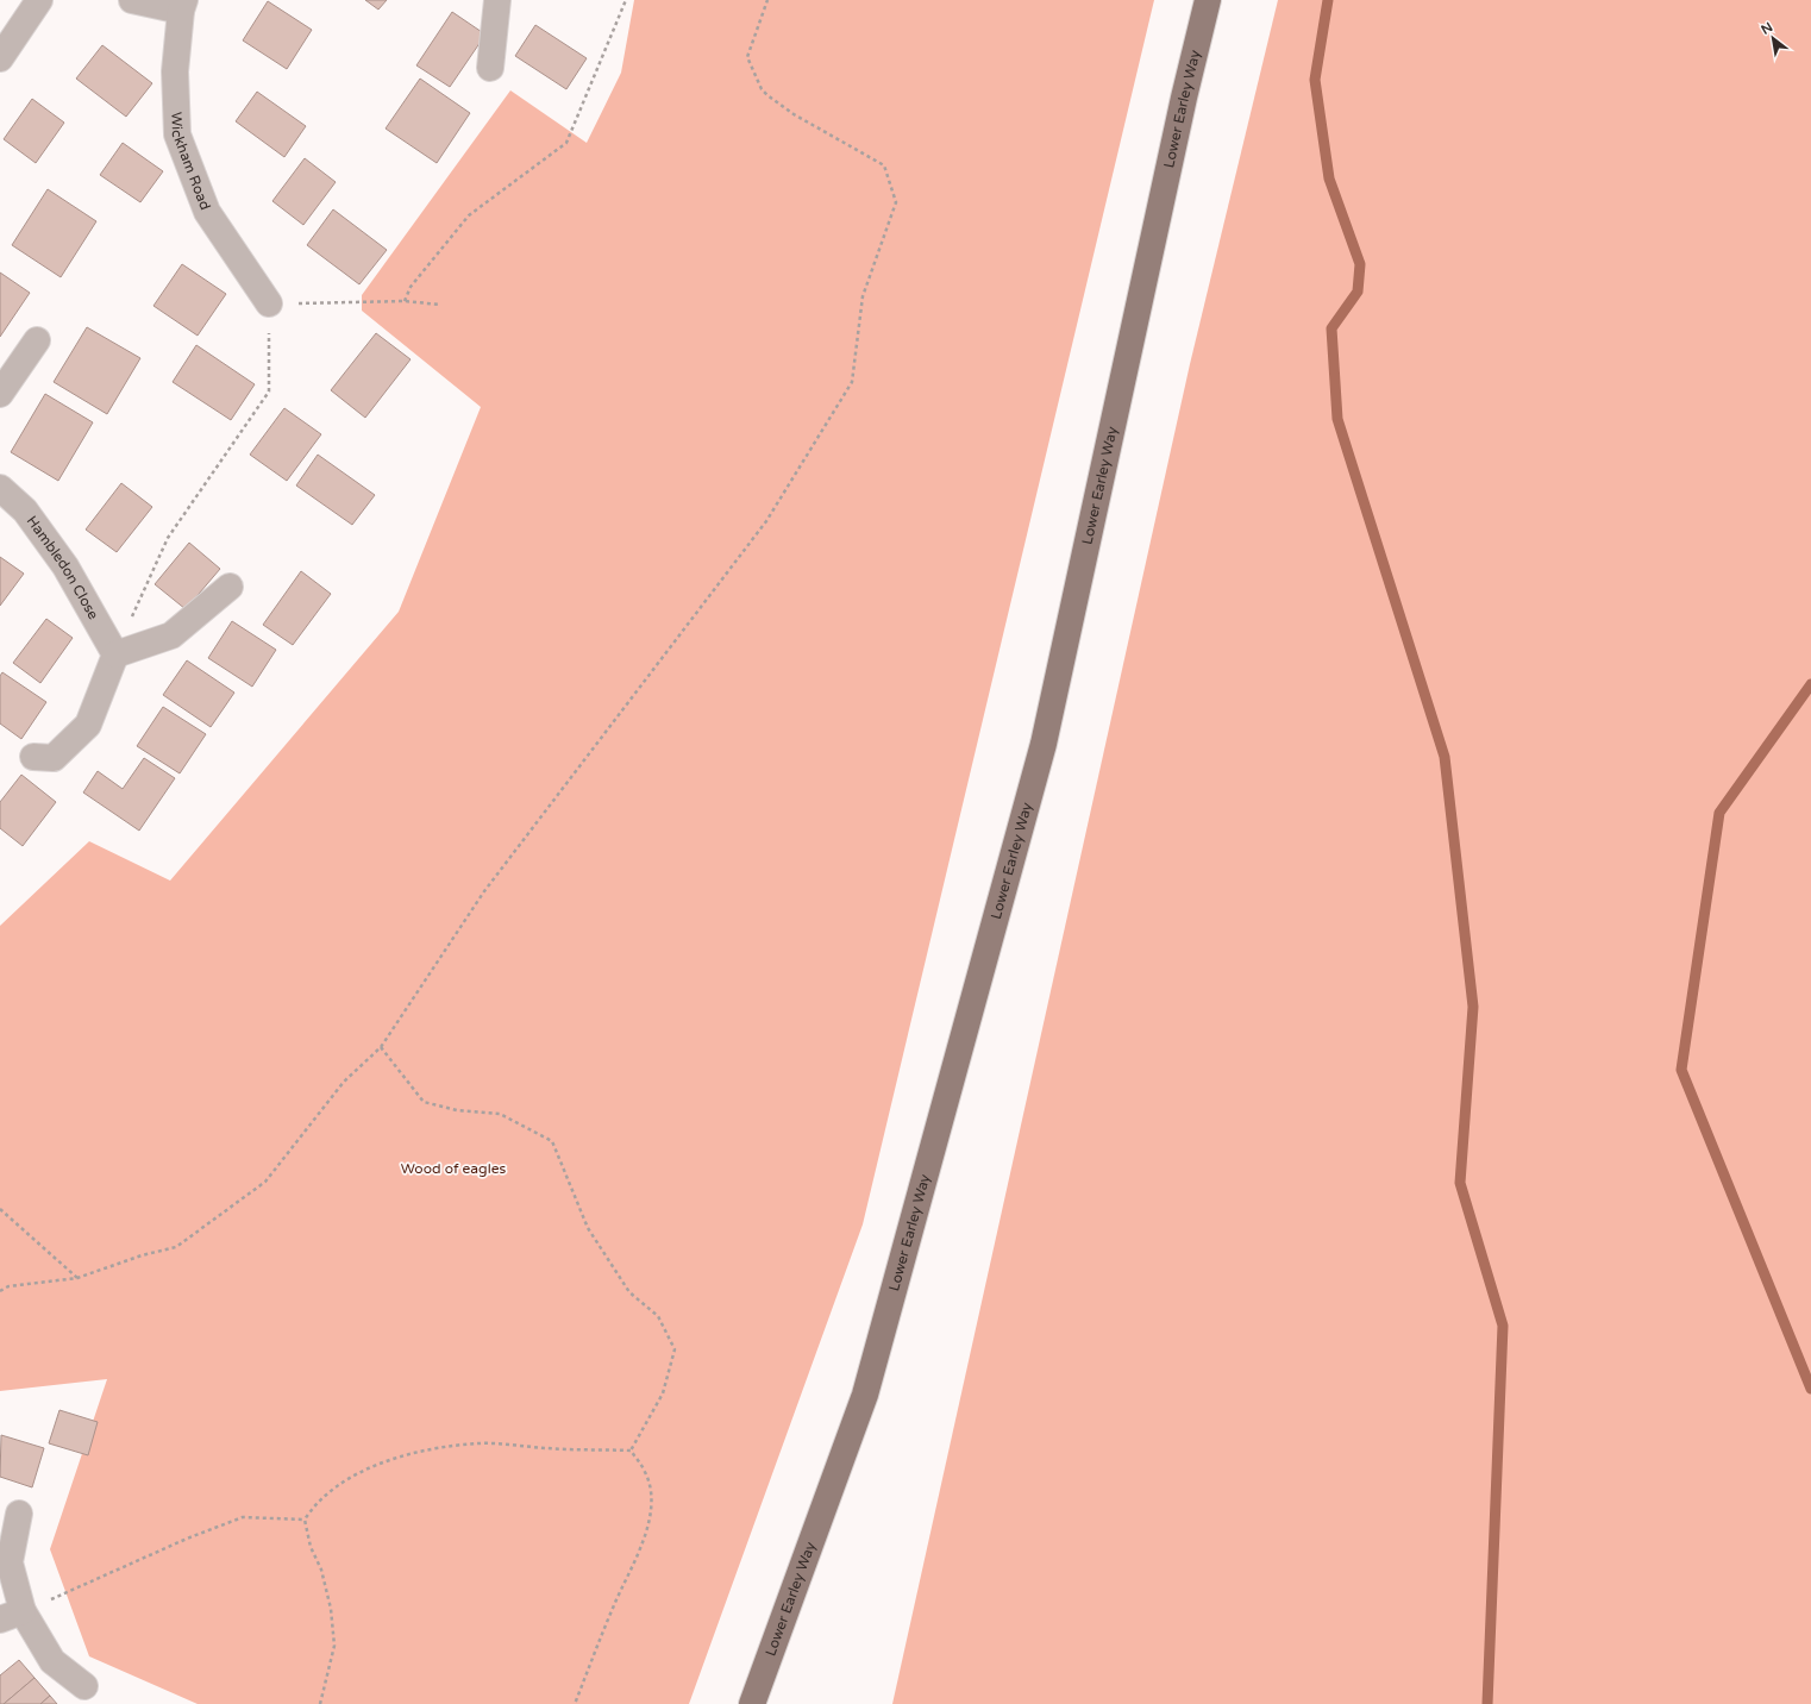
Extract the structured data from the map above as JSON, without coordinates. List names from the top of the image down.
{
  "streets": {
    "main road": ["Lower Earley Way"],
    "street": ["Wickham Road", "Hambledon Close"]
  },
  "parks": ["Wood of eagles"],
  "north": "top left"
}
